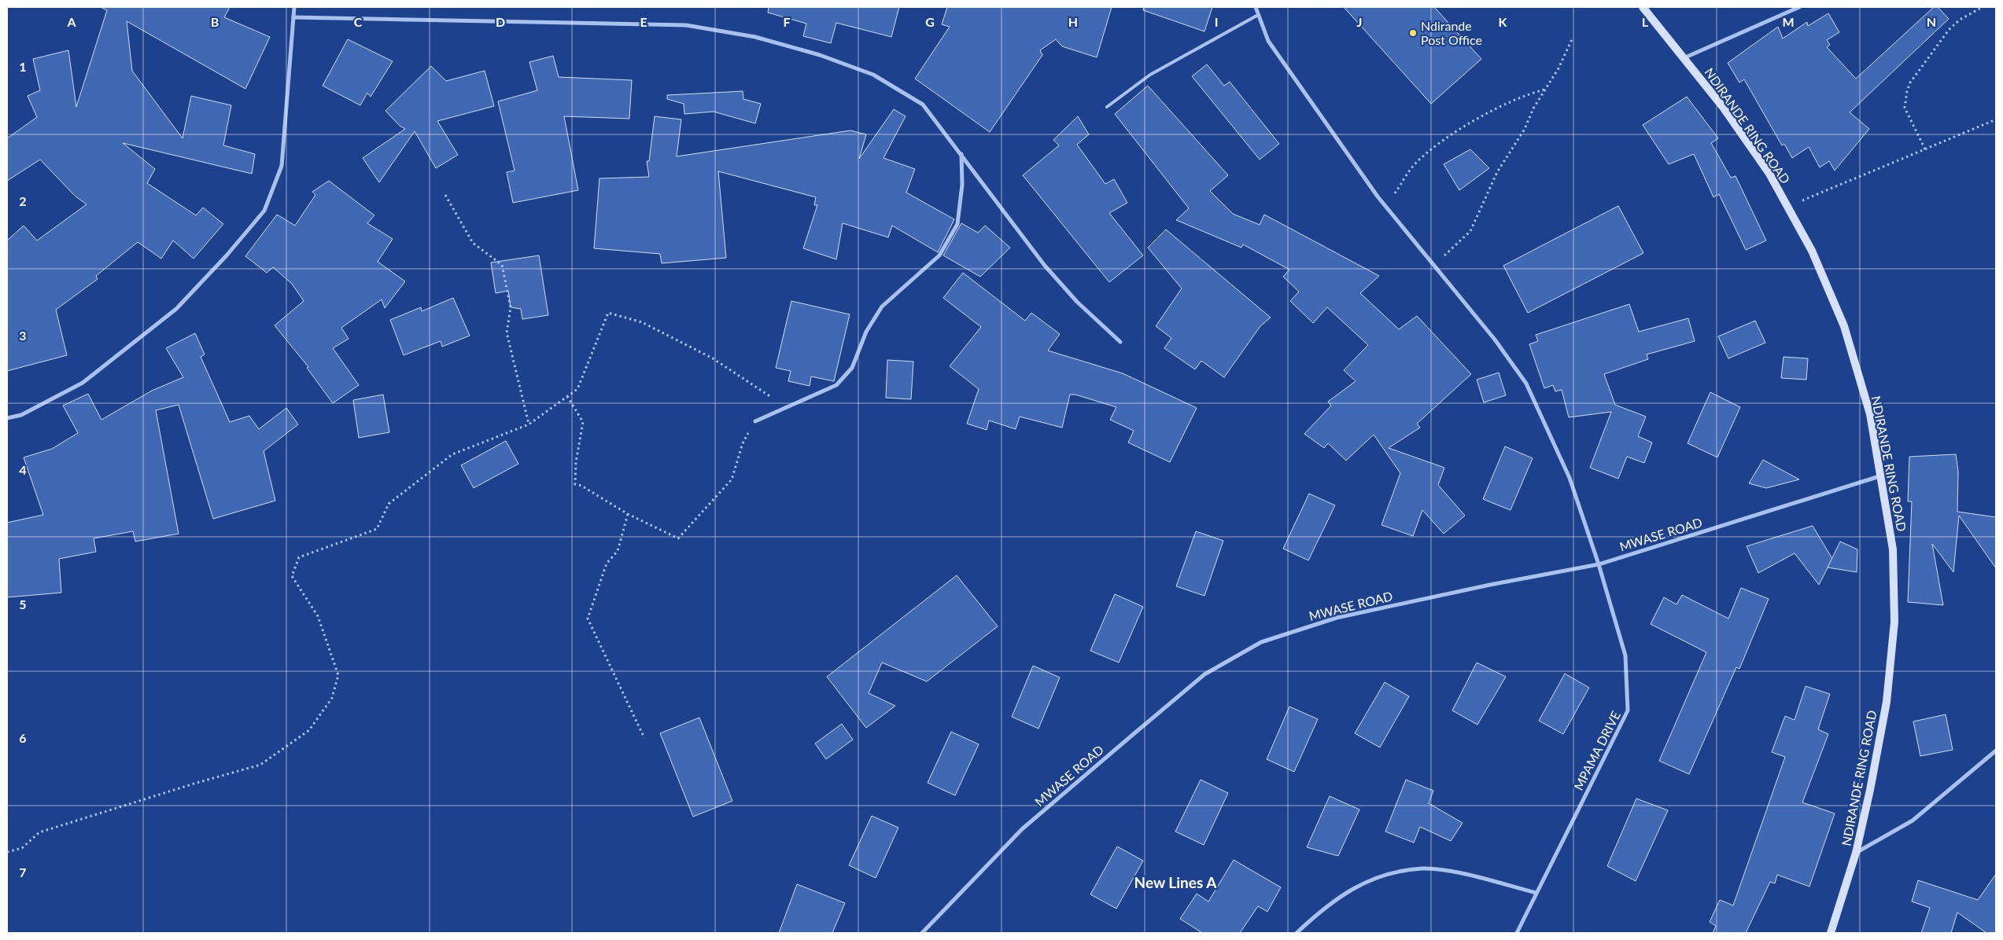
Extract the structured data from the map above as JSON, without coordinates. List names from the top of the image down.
{
  "streets": {
    "street": ["NDIRANDE RING ROAD", "MWASE ROAD", "MPAMA DRIVE"]
  },
  "crossings": [
    ["NDIRANDE RING ROAD", "MWASE ROAD"],
    ["MWASE ROAD", "MPAMA DRIVE"]
  ],
  "districts": ["New Lines A"],
  "places": ["Ndirande Post Office"],
  "grid": {
    "columns": [
      "A",
      "B",
      "C",
      "D",
      "E",
      "F",
      "G",
      "H",
      "I",
      "J",
      "K",
      "L",
      "M",
      "N"
    ],
    "rows": [
      "1",
      "2",
      "3",
      "4",
      "5",
      "6",
      "7"
    ]
  }
}
